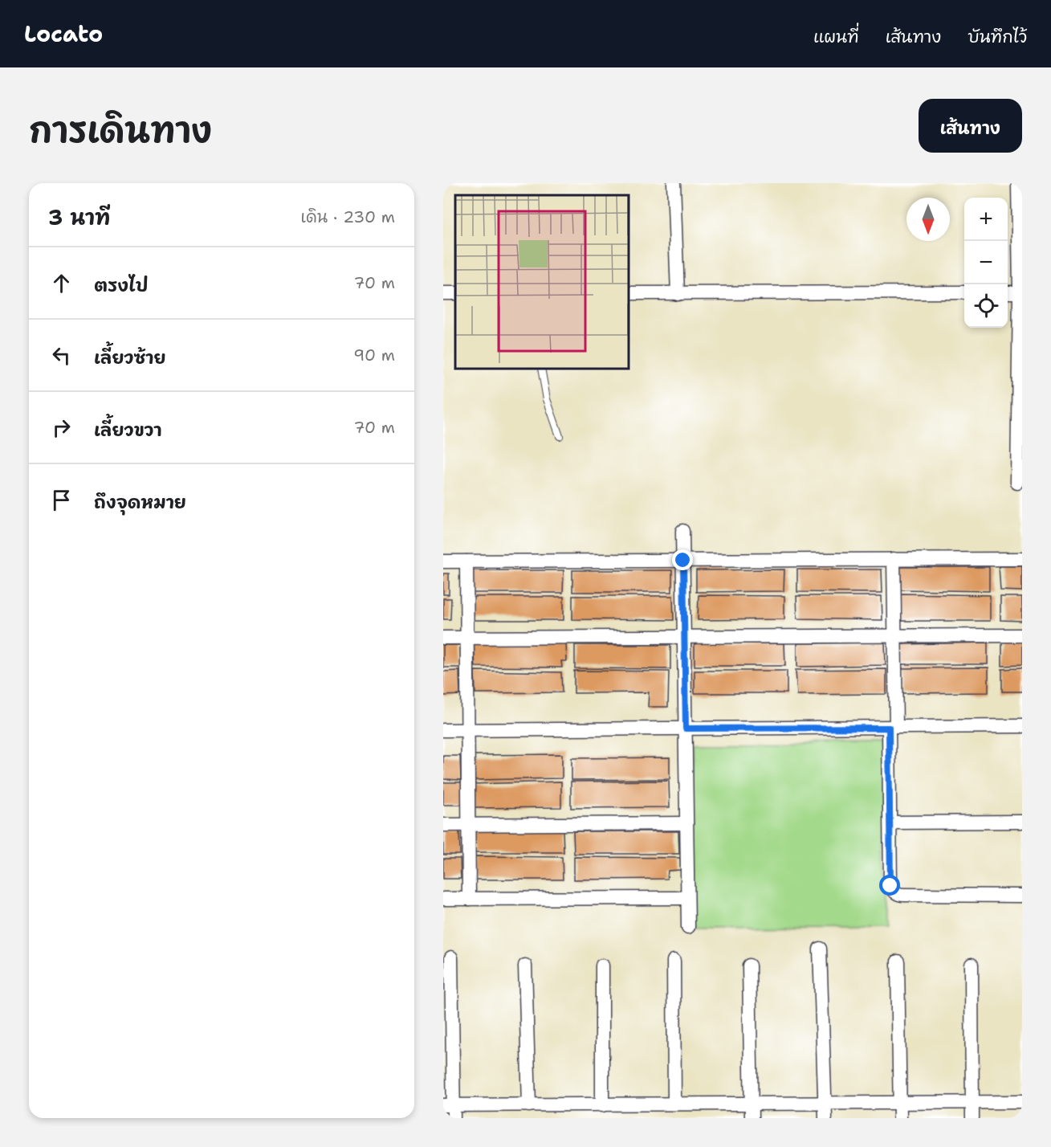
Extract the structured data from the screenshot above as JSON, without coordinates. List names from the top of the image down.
{
  "north": "bottom",
  "page": {
    "header": "Locato",
    "nav": ["แผนที่", "เส้นทาง", "บันทึกไว้"],
    "title": "การเดินทาง",
    "buttons": "เส้นทาง",
    "heading": ["3 นาที", "เดิน · 230 m"],
    "map_buttons": ["+", "−"],
    "list": [
      ["ตรงไป", "70 m"],
      ["เลี้ยวซ้าย", "90 m"],
      ["เลี้ยวขวา", "70 m"],
      "ถึงจุดหมาย"
    ]
  }
}
